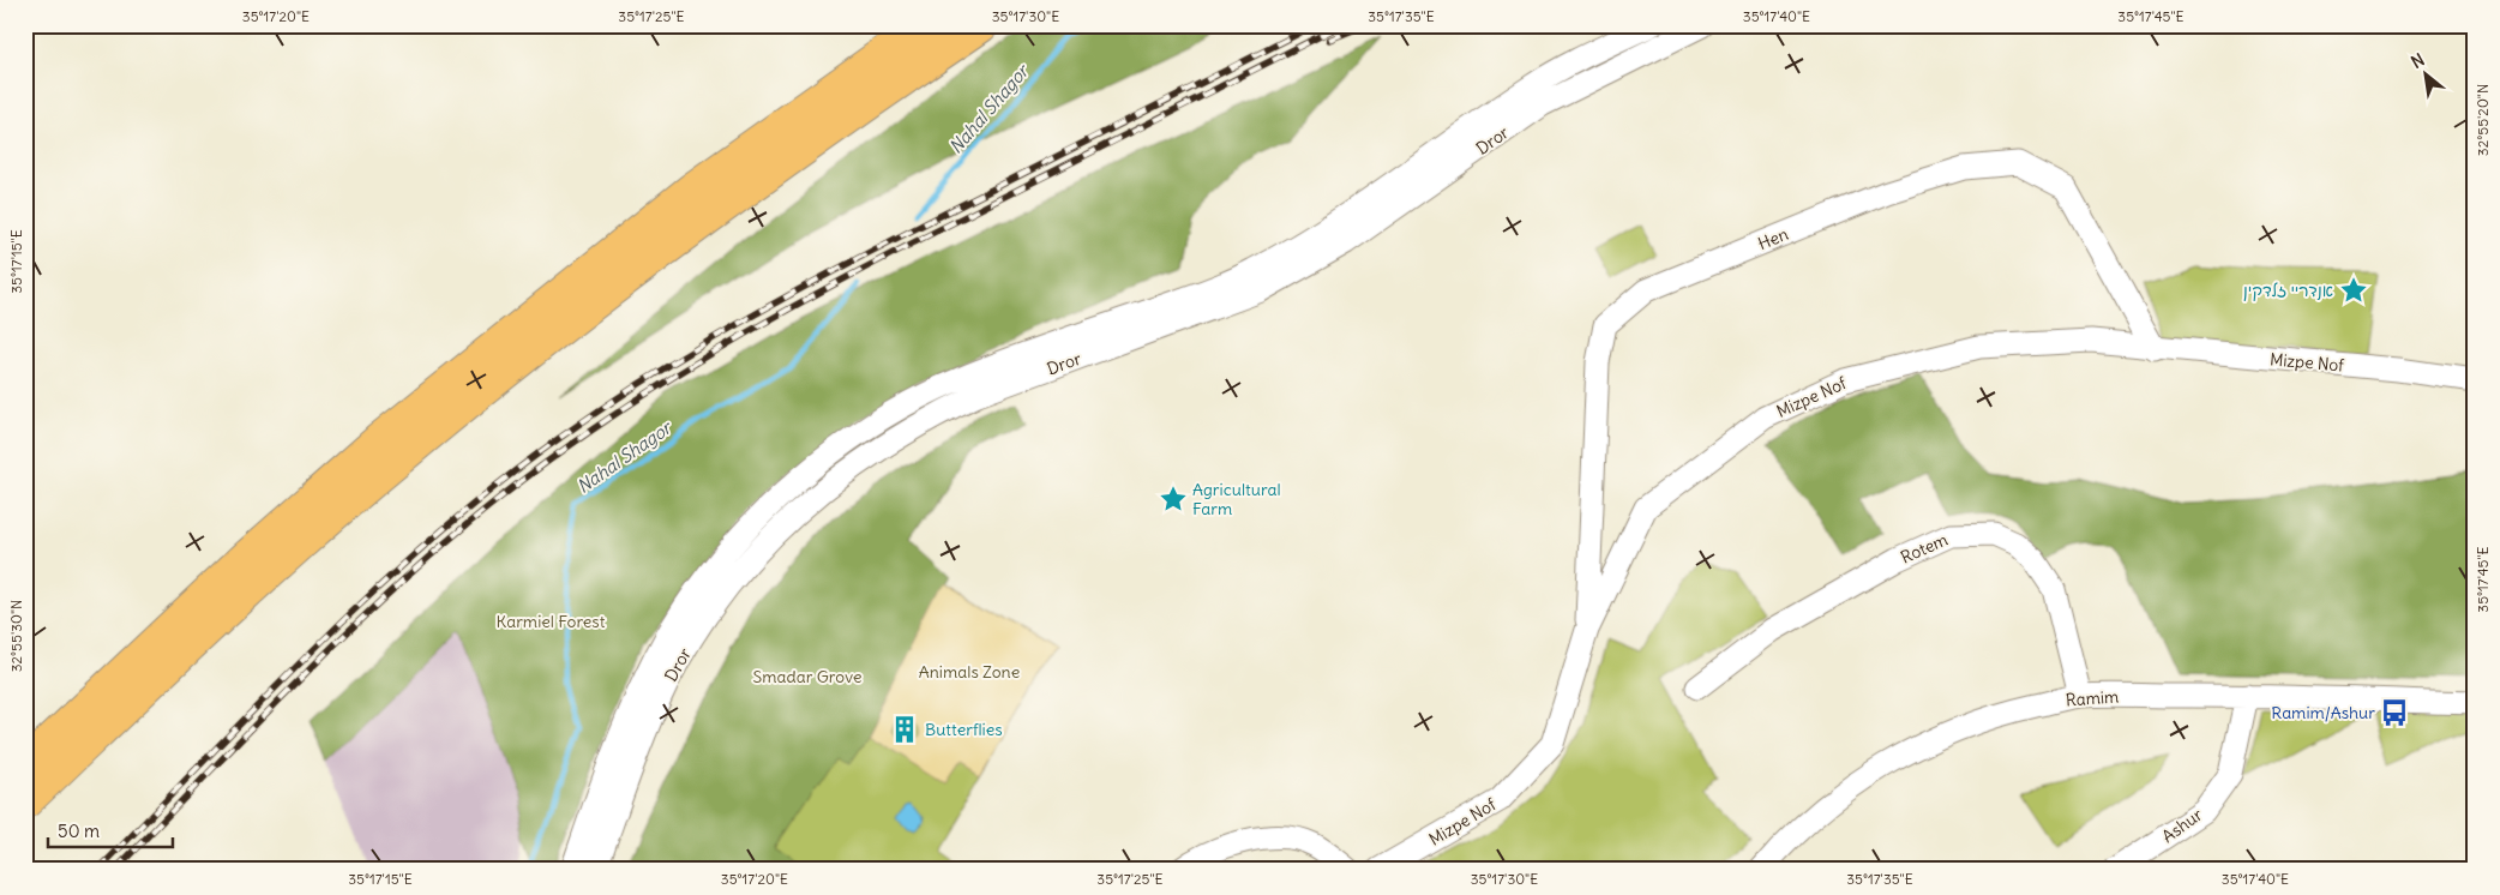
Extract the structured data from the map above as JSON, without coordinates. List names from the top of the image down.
{
  "streets": {
    "street": [
      "Dror",
      "Hen",
      "Mizpe Nof",
      "Rotem",
      "Ramim",
      "Ashur"
    ]
  },
  "crossings": [
    ["Hen", "Mizpe Nof"],
    ["Rotem", "Ramim"],
    ["Ramim", "Ashur"]
  ],
  "water": ["Nahal Shagor"],
  "parks": ["Karmiel Forest", "Animals Zone", "Smadar Grove"],
  "places": {
    "place": ["אנדריי זלדקין", "Agricultural Farm"],
    "bus stop": ["Ramim/Ashur"],
    "building": ["Butterflies"]
  },
  "scale_bar": "50 m",
  "north": "top left",
  "coordinates": [
    "35°17'20\"E",
    "35°17'25\"E",
    "35°17'30\"E",
    "35°17'35\"E",
    "35°17'40\"E",
    "35°17'45\"E",
    "32°55'20\"N",
    "35°17'15\"E",
    "32°55'30\"N"
  ]
}
